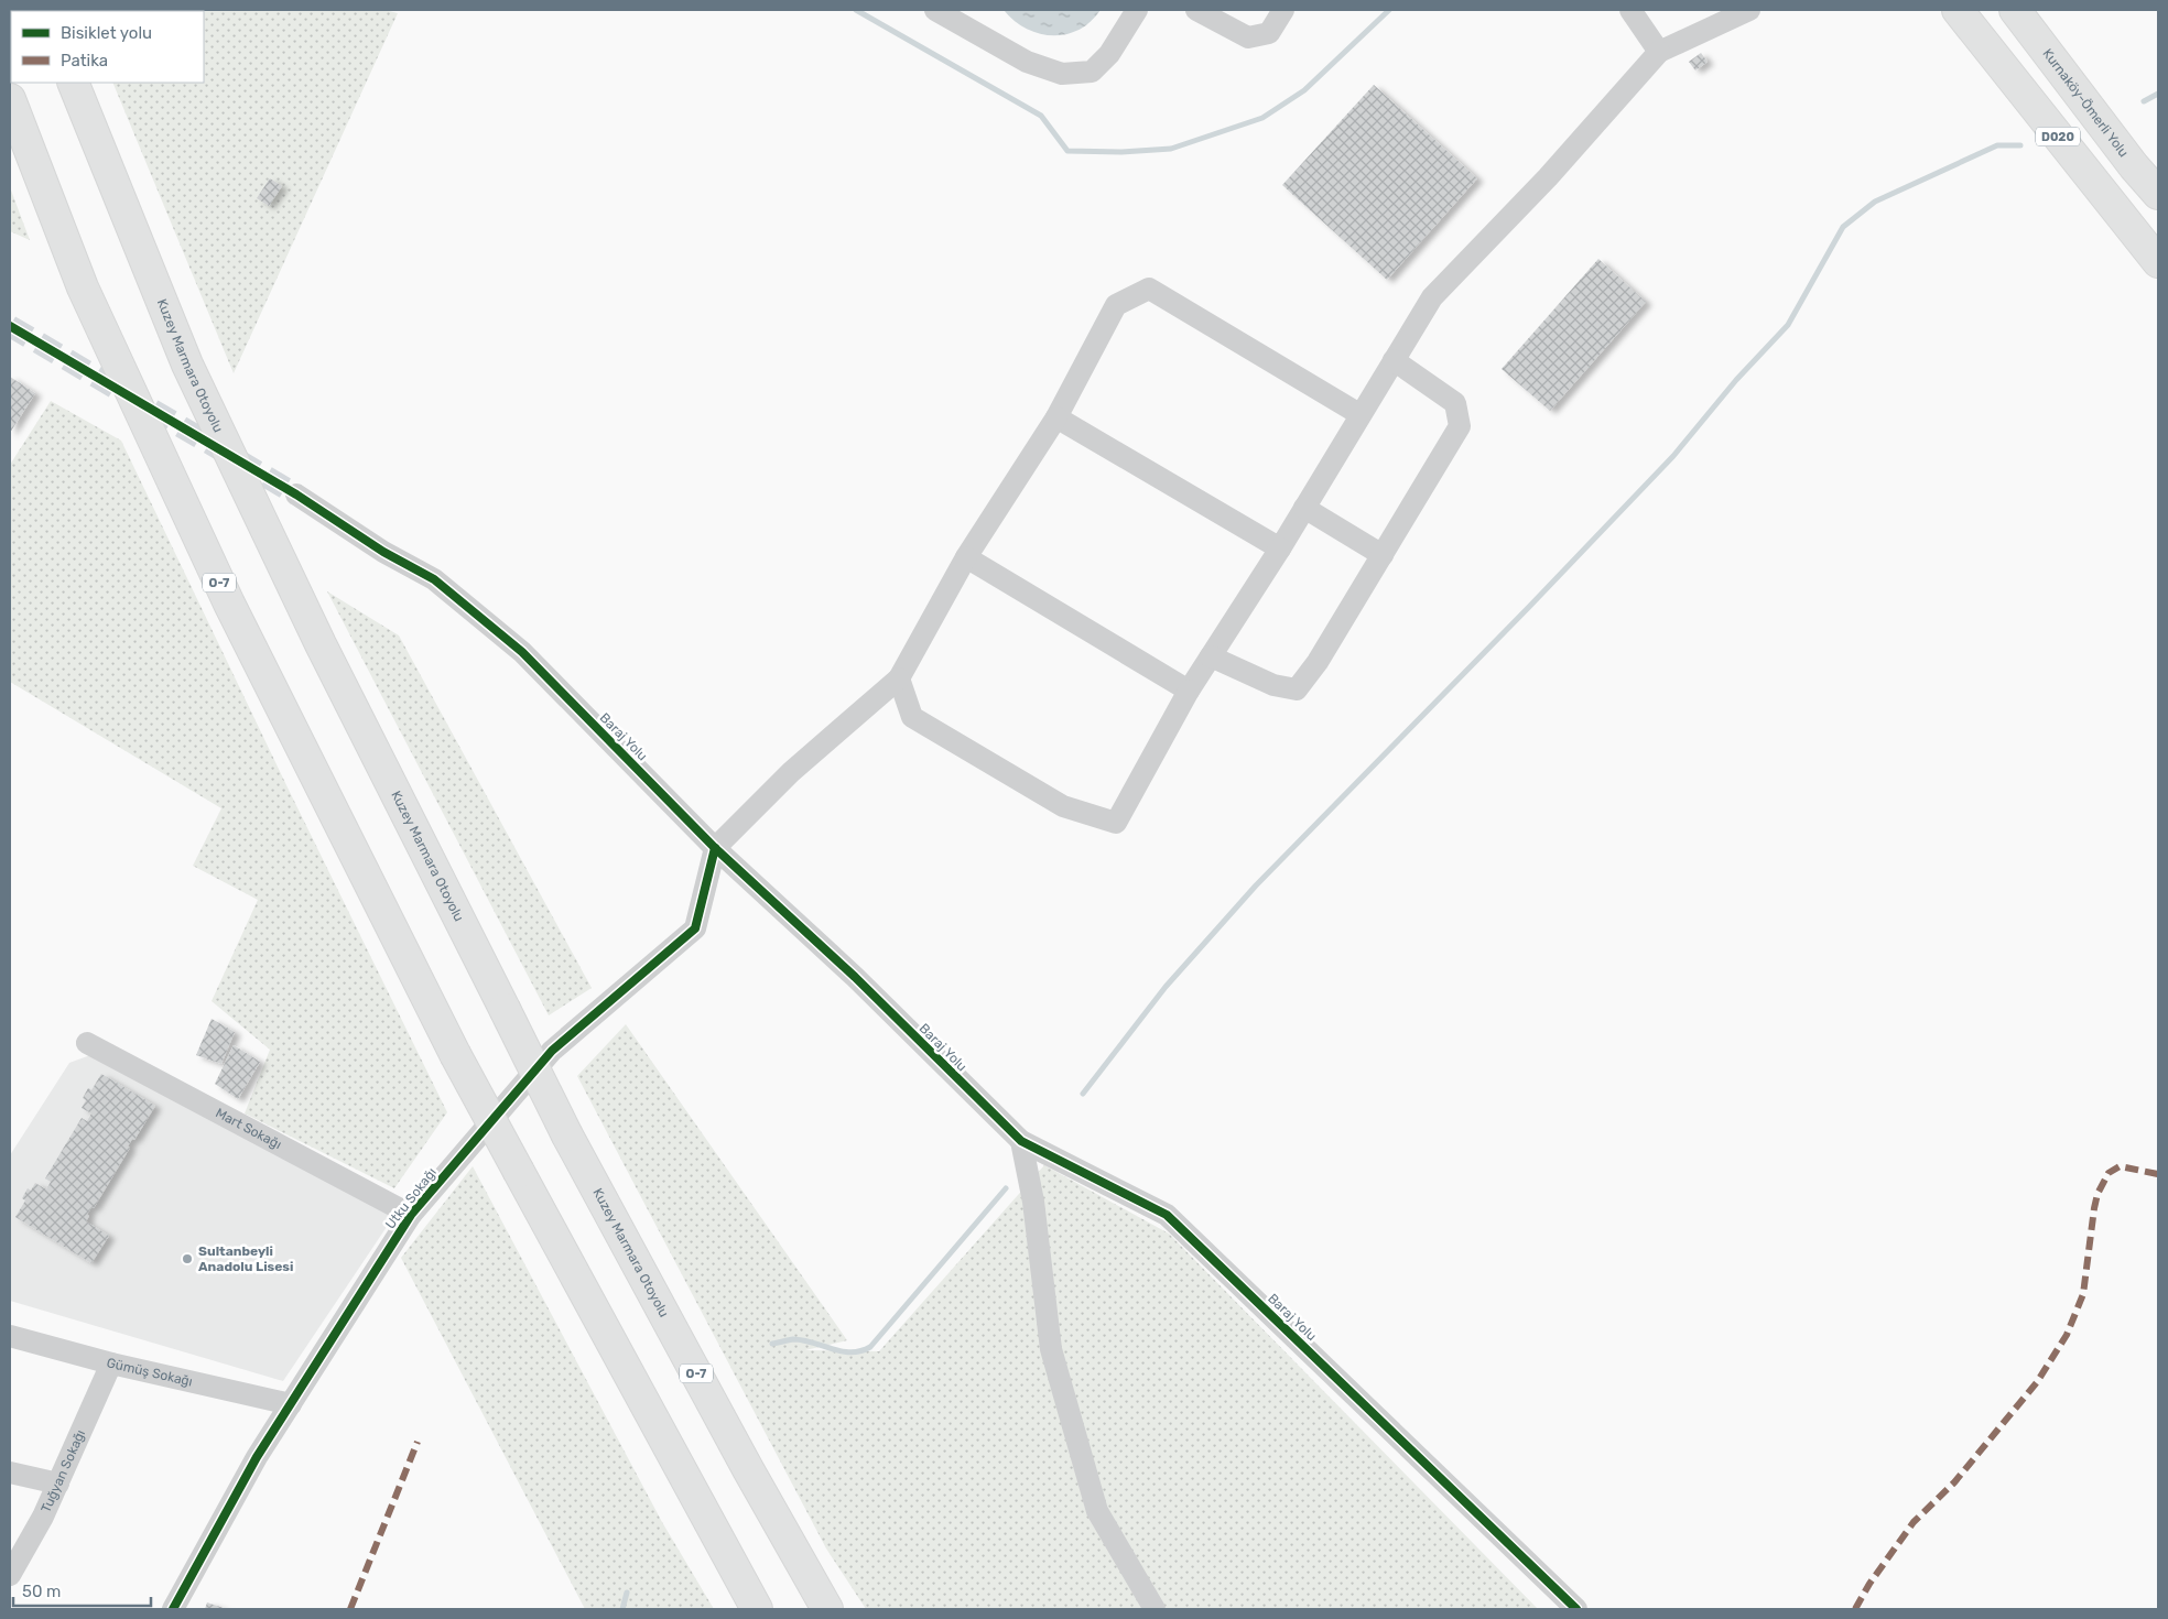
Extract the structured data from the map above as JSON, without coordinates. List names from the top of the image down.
{
  "streets": {
    "highway": [
      "Kurnaköy-Ömerli Yolu",
      "D020",
      "Kuzey Marmara Otoyolu",
      "O-7"
    ],
    "street": [
      "Baraj Yolu",
      "Mart Sokağı",
      "Utku Sokağı",
      "Gümüş Sokağı",
      "Tuğyan Sokağı"
    ]
  },
  "crossings": [
    ["Baraj Yolu", "Utku Sokağı"],
    ["Mart Sokağı", "Utku Sokağı"],
    ["Utku Sokağı", "Gümüş Sokağı"],
    ["Gümüş Sokağı", "Tuğyan Sokağı"]
  ],
  "places": ["Sultanbeyli Anadolu Lisesi"],
  "legend": ["Bisiklet yolu", "Patika"],
  "scale_bar": "50 m"
}
